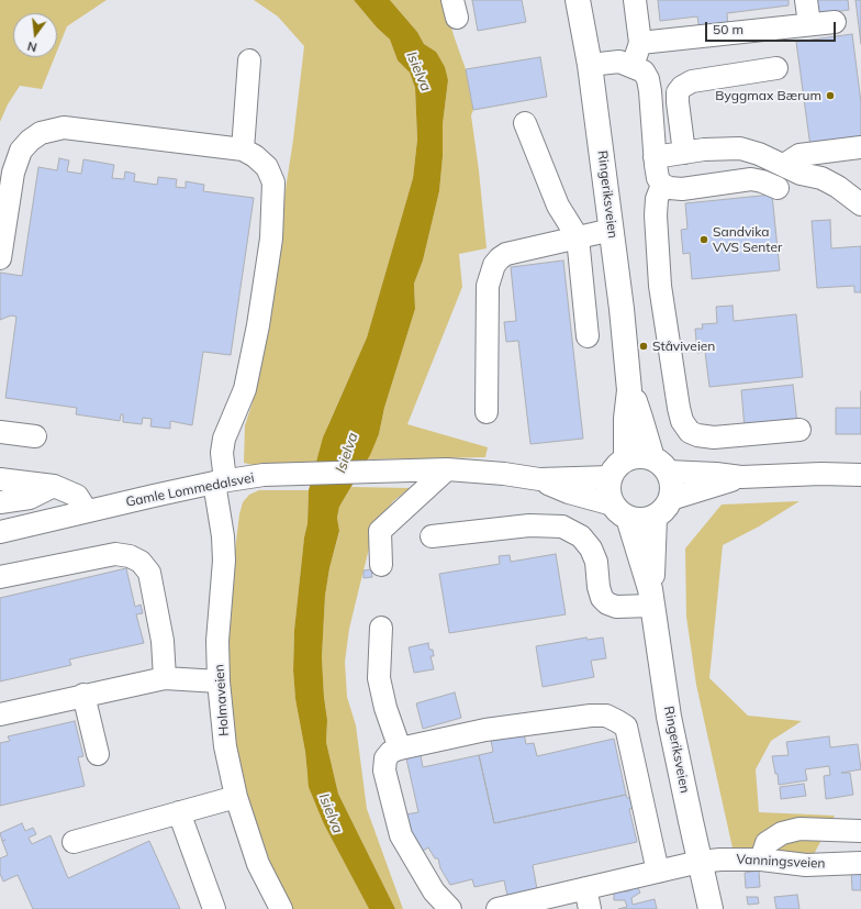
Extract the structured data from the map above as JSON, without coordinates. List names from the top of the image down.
{
  "streets": {
    "main road": ["Ringeriksveien"],
    "street": ["Gamle Lommedalsvei", "Holmaveien", "Vanningsveien"]
  },
  "crossings": [
    ["Ringeriksveien", "Gamle Lommedalsvei"],
    ["Ringeriksveien", "Vanningsveien"],
    ["Gamle Lommedalsvei", "Holmaveien"]
  ],
  "water": ["Isielva"],
  "places": ["Byggmax Bærum", "Sandvika VVS Senter", "Ståviveien"],
  "scale_bar": "50 m",
  "north": "bottom"
}
